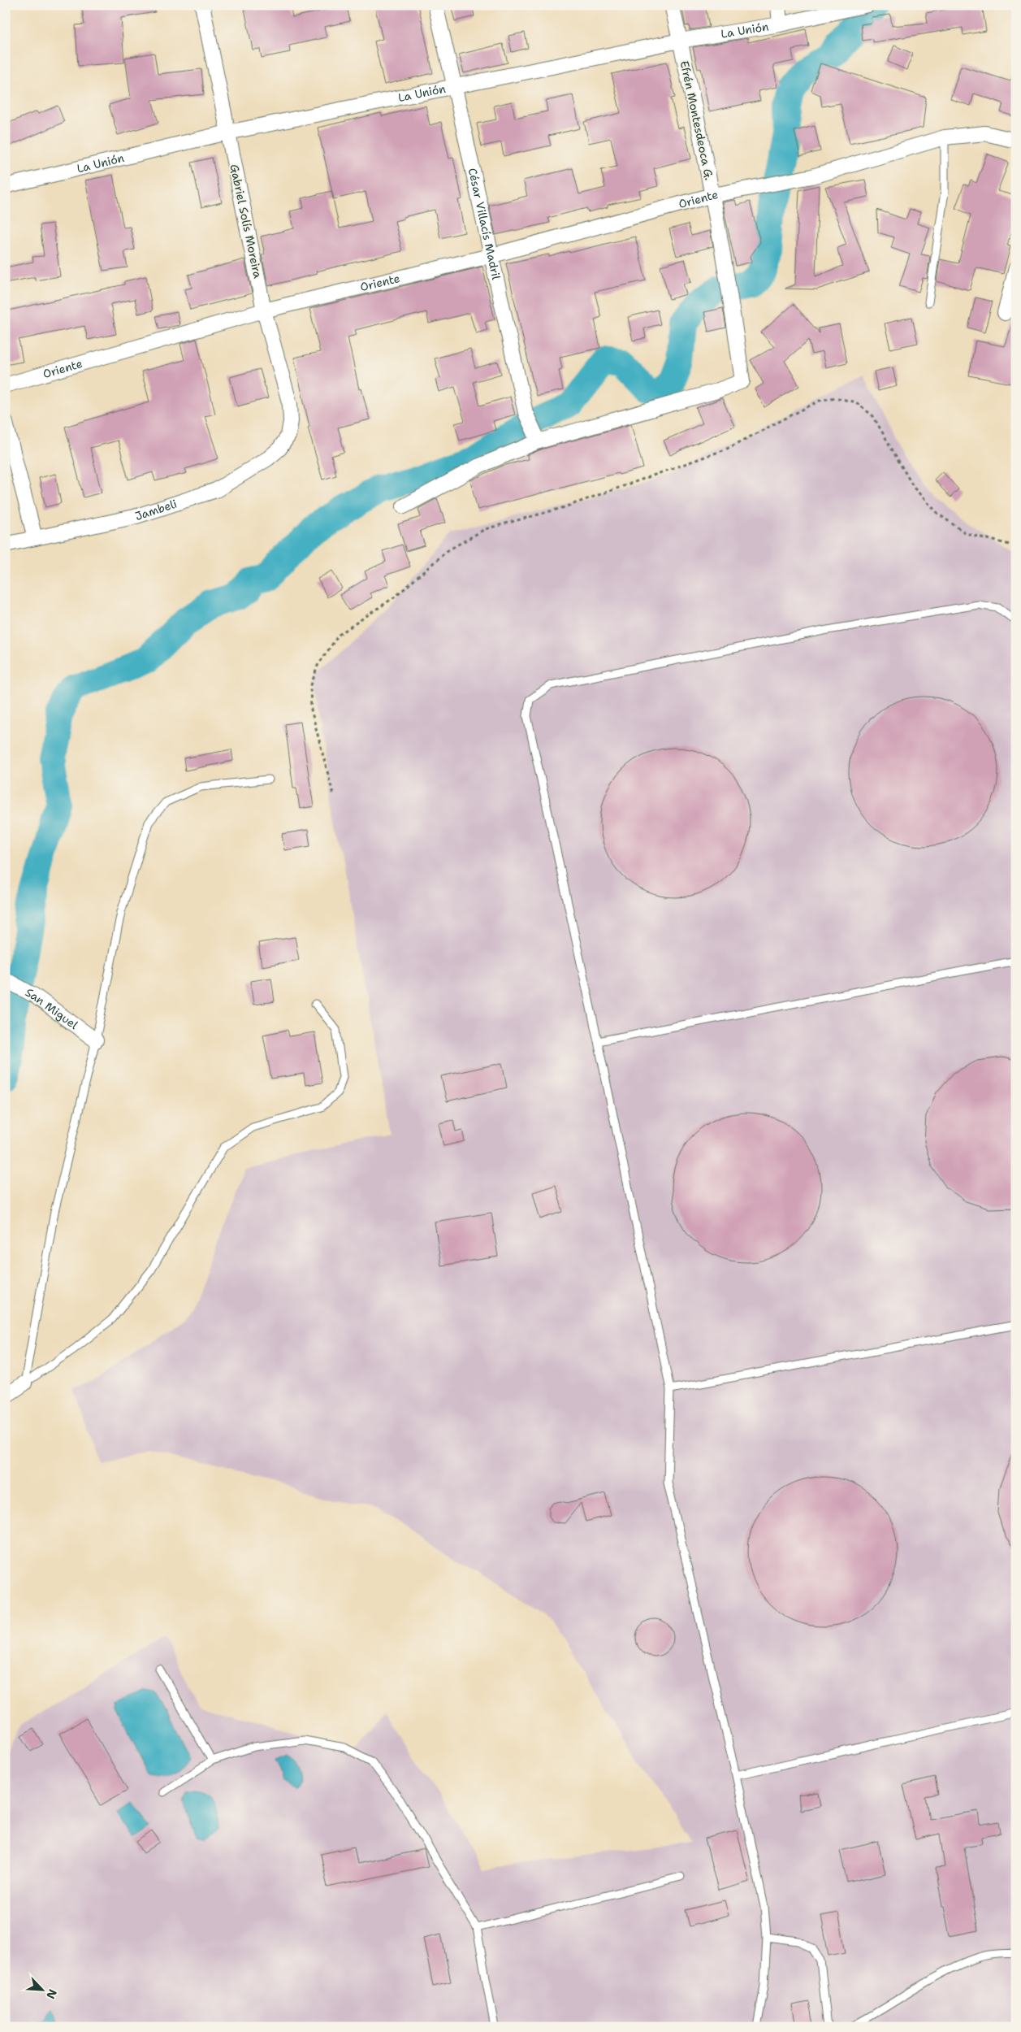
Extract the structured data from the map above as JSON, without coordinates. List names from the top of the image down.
{
  "streets": {
    "street": [
      "La Unión",
      "Efrén Montesdeoca G.",
      "Oriente",
      "Gabriel Solís Moreira",
      "César Villacís Madril",
      "Jambeli",
      "San Miguel"
    ]
  },
  "crossings": [
    ["La Unión", "Efrén Montesdeoca G."],
    ["La Unión", "Gabriel Solís Moreira"],
    ["La Unión", "César Villacís Madril"],
    ["Efrén Montesdeoca G.", "Oriente"],
    ["Efrén Montesdeoca G.", "César Villacís Madril"],
    ["Oriente", "Gabriel Solís Moreira"],
    ["Oriente", "César Villacís Madril"],
    ["Gabriel Solís Moreira", "Jambeli"]
  ],
  "north": "bottom right"
}
